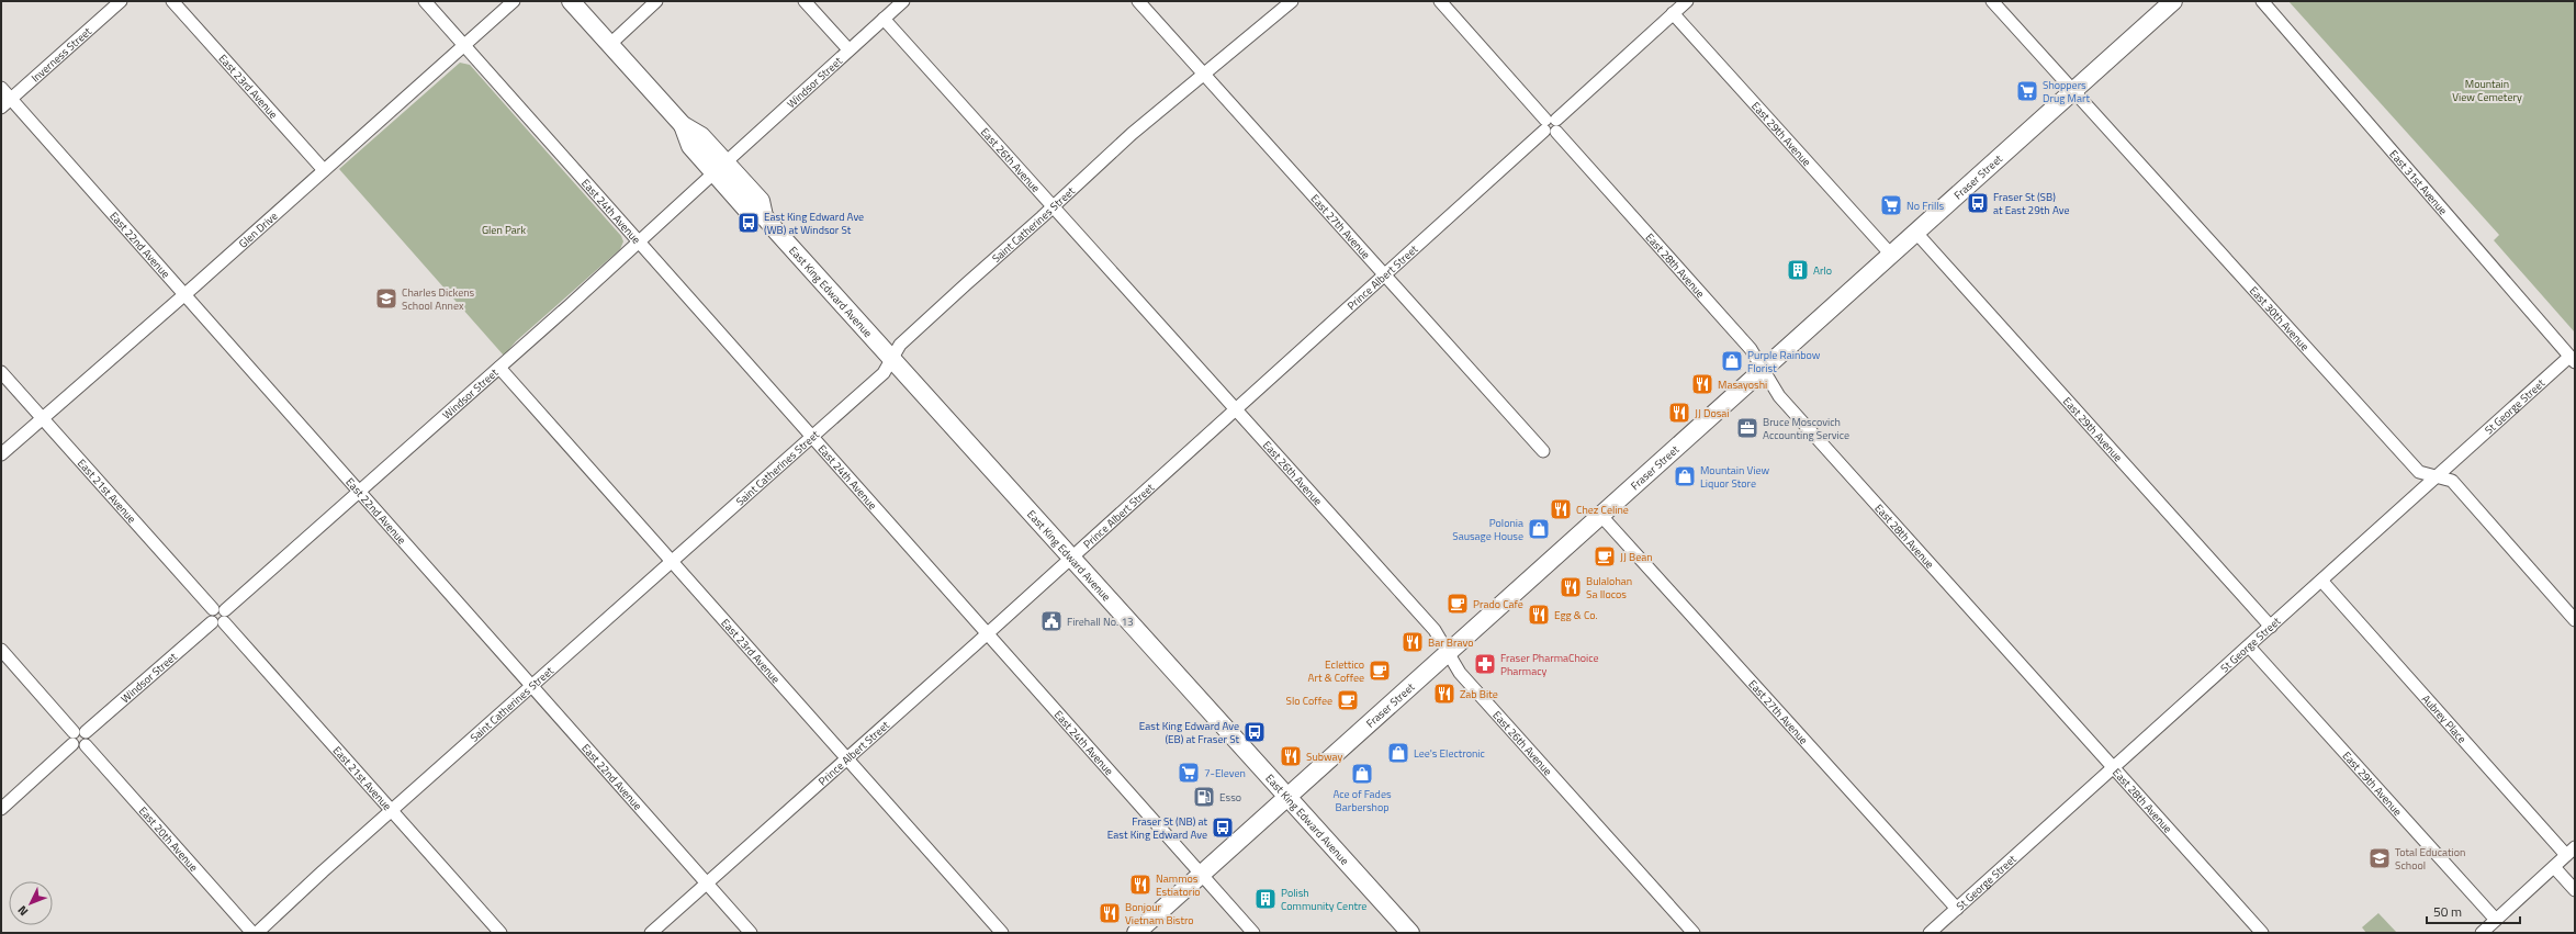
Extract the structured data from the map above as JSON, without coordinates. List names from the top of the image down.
{
  "streets": {
    "street": [
      "Inverness Street",
      "Windsor Street",
      "East 23rd Avenue",
      "East 29th Avenue",
      "East 26th Avenue",
      "Fraser Street",
      "East 31st Avenue",
      "East 24th Avenue",
      "Saint Catherines Street",
      "East 27th Avenue",
      "Glen Drive",
      "East 22nd Avenue",
      "East 28th Avenue",
      "Prince Albert Street",
      "East King Edward Avenue",
      "East 30th Avenue",
      "St George Street",
      "East 21st Avenue",
      "Aubrey Place",
      "East 20th Avenue"
    ]
  },
  "crossings": [
    ["Inverness Street", "East 22nd Avenue"],
    ["Windsor Street", "East 23rd Avenue"],
    ["Windsor Street", "East 26th Avenue"],
    ["Windsor Street", "East 24th Avenue"],
    ["Windsor Street", "East 22nd Avenue"],
    ["Windsor Street", "East King Edward Avenue"],
    ["Windsor Street", "East 21st Avenue"],
    ["Windsor Street", "East 20th Avenue"],
    ["East 23rd Avenue", "Saint Catherines Street"],
    ["East 23rd Avenue", "Glen Drive"],
    ["East 23rd Avenue", "Prince Albert Street"],
    ["East 29th Avenue", "Fraser Street"],
    ["East 29th Avenue", "Prince Albert Street"],
    ["East 29th Avenue", "St George Street"],
    ["East 26th Avenue", "Fraser Street"],
    ["East 26th Avenue", "Saint Catherines Street"],
    ["East 26th Avenue", "Prince Albert Street"],
    ["Fraser Street", "East 24th Avenue"],
    ["Fraser Street", "East 27th Avenue"],
    ["Fraser Street", "East 28th Avenue"],
    ["Fraser Street", "East King Edward Avenue"],
    ["Fraser Street", "East 30th Avenue"],
    ["East 31st Avenue", "St George Street"],
    ["East 24th Avenue", "Saint Catherines Street"],
    ["East 24th Avenue", "Glen Drive"],
    ["East 24th Avenue", "Prince Albert Street"],
    ["Saint Catherines Street", "East 27th Avenue"],
    ["Saint Catherines Street", "East 22nd Avenue"],
    ["Saint Catherines Street", "East King Edward Avenue"],
    ["Saint Catherines Street", "East 21st Avenue"],
    ["East 27th Avenue", "Prince Albert Street"],
    ["East 27th Avenue", "St George Street"],
    ["Glen Drive", "East 22nd Avenue"],
    ["Glen Drive", "East 21st Avenue"],
    ["East 22nd Avenue", "Prince Albert Street"],
    ["East 28th Avenue", "Prince Albert Street"],
    ["East 28th Avenue", "St George Street"],
    ["Prince Albert Street", "East King Edward Avenue"],
    ["East 30th Avenue", "St George Street"],
    ["St George Street", "Aubrey Place"]
  ],
  "parks": ["Mountain View Cemetery", "Glen Park"],
  "places": {
    "supermarket": ["Shoppers Drug Mart", "No Frills", "7-Eleven"],
    "bus stop": [
      "Fraser St (SB) at East 29th Ave",
      "East King Edward Ave (WB) at Windsor St",
      "East King Edward Ave (EB) at Fraser St",
      "Fraser St (NB) at East King Edward Ave"
    ],
    "building": ["Arlo", "Polish Community Centre"],
    "school or university": ["Charles Dickens School Annex", "Total Education School"],
    "shop": [
      "Purple Rainbow Florist",
      "Mountain View Liquor Store",
      "Polonia Sausage House",
      "Lee's Electronic",
      "Ace of Fades Barbershop"
    ],
    "restaurant": [
      "Masayoshi",
      "JJ Dosai",
      "Chez Celine",
      "Bulalohan Sa Ilocos",
      "Egg & Co.",
      "Bar Bravo",
      "Zab Bite",
      "Subway",
      "Nammos Estiatorio",
      "Bonjour Vietnam Bistro"
    ],
    "office": ["Bruce Moscovich Accounting Service"],
    "cafe": [
      "JJ Bean",
      "Prado Cafe",
      "Eclettico Art & Coffee",
      "Slo Coffee"
    ],
    "public building": ["Firehall No. 13"],
    "pharmacy": ["Fraser PharmaChoice Pharmacy"],
    "fuel station": ["Esso"]
  },
  "scale_bar": "50 m",
  "north": "bottom left"
}
